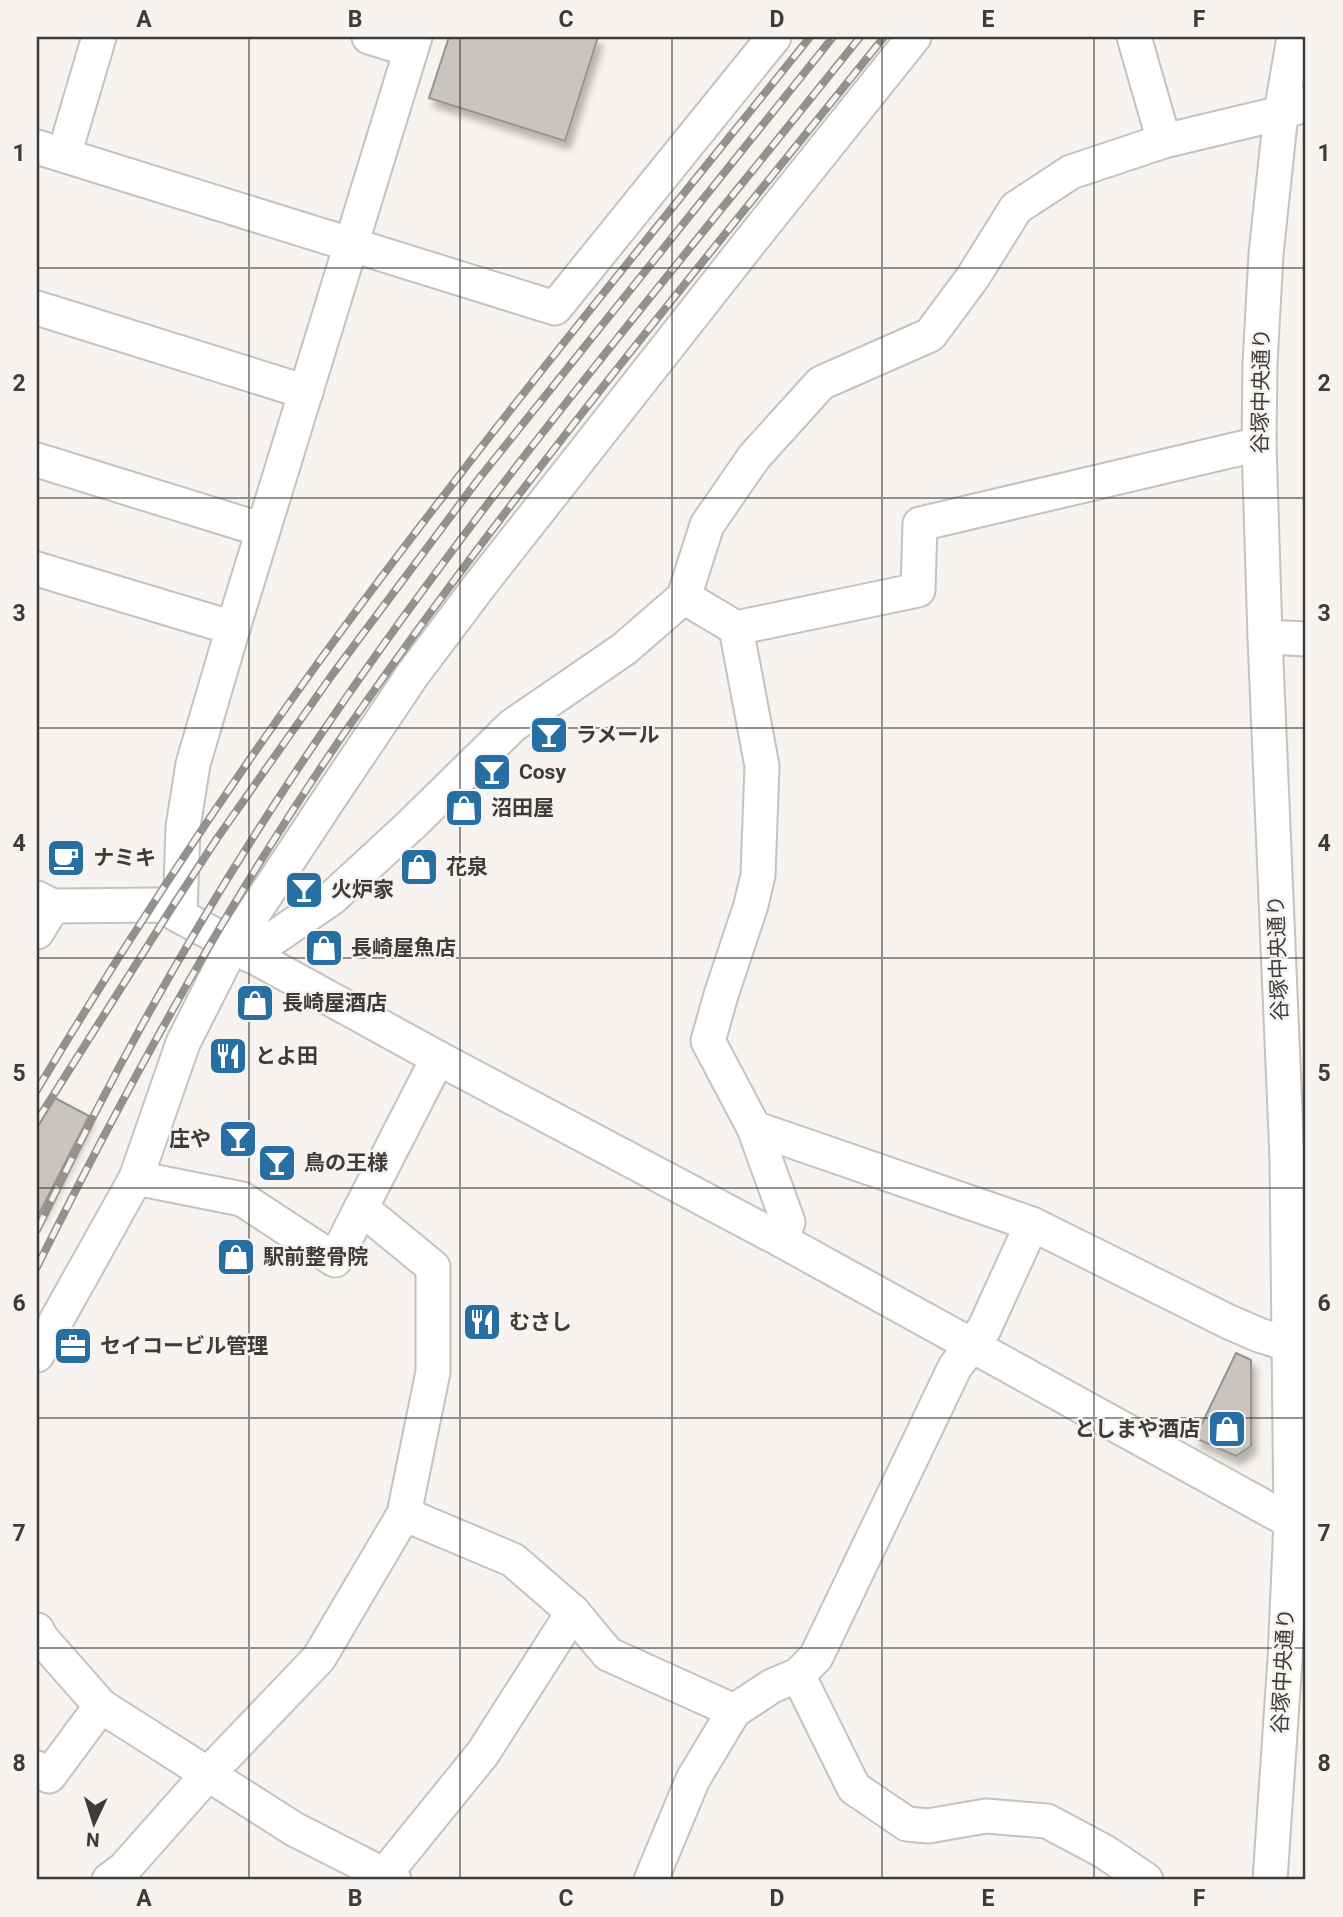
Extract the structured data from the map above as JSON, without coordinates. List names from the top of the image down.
{
  "streets": {
    "street": ["谷塚中央通り"]
  },
  "places": {
    "bar": [
      "ラメール",
      "Cosy",
      "火炉家",
      "庄や",
      "鳥の王様"
    ],
    "shop": [
      "沼田屋",
      "花泉",
      "長崎屋魚店",
      "長崎屋酒店",
      "駅前整骨院",
      "としまや酒店"
    ],
    "cafe": ["ナミキ"],
    "restaurant": ["とよ田", "むさし"],
    "office": ["セイコービル管理"]
  },
  "north": "bottom",
  "grid": {
    "columns": [
      "A",
      "B",
      "C",
      "D",
      "E",
      "F"
    ],
    "rows": [
      "1",
      "2",
      "3",
      "4",
      "5",
      "6",
      "7",
      "8"
    ]
  }
}
